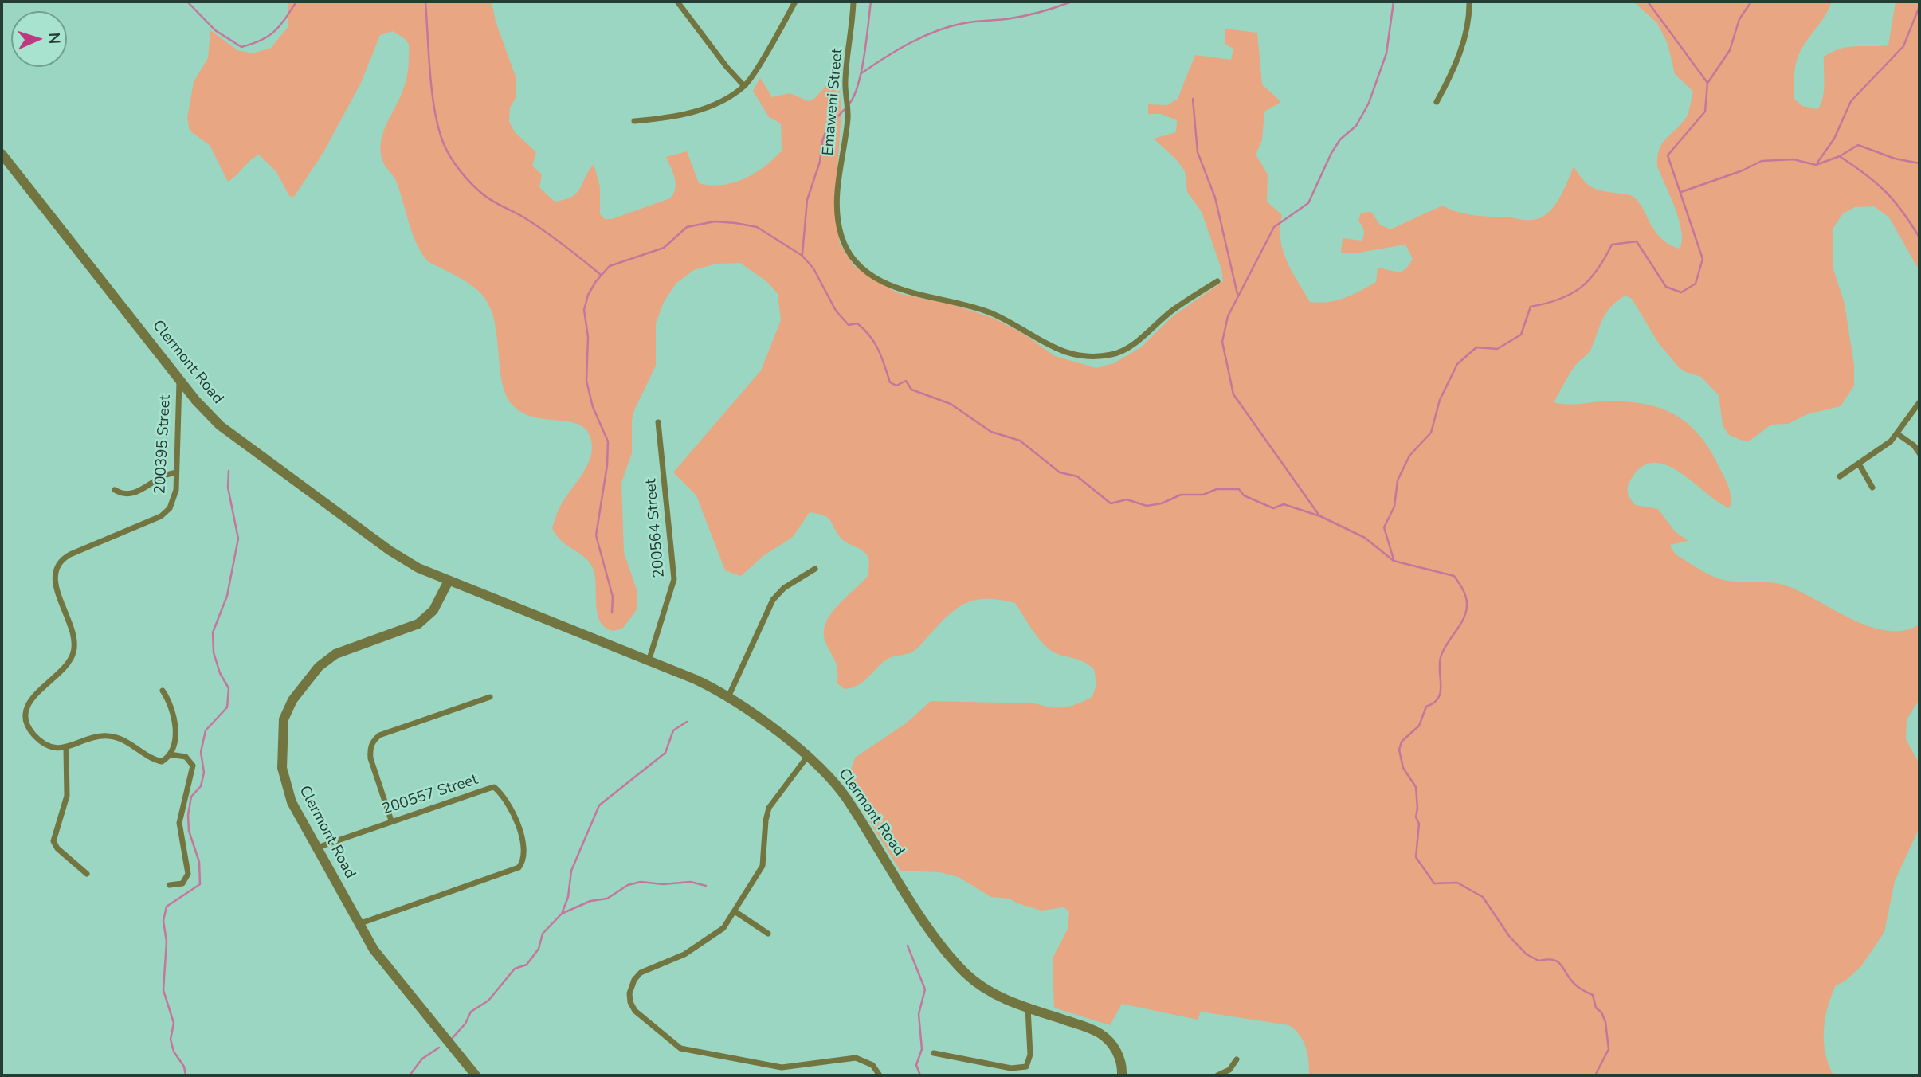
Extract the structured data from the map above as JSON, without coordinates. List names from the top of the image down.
{
  "streets": {
    "street": [
      "Emaweni Street",
      "Clermont Road",
      "200395 Street",
      "200564 Street",
      "200557 Street"
    ]
  },
  "crossings": [
    ["Clermont Road", "200395 Street"],
    ["Clermont Road", "200564 Street"],
    ["Clermont Road", "200557 Street"]
  ],
  "north": "right"
}
